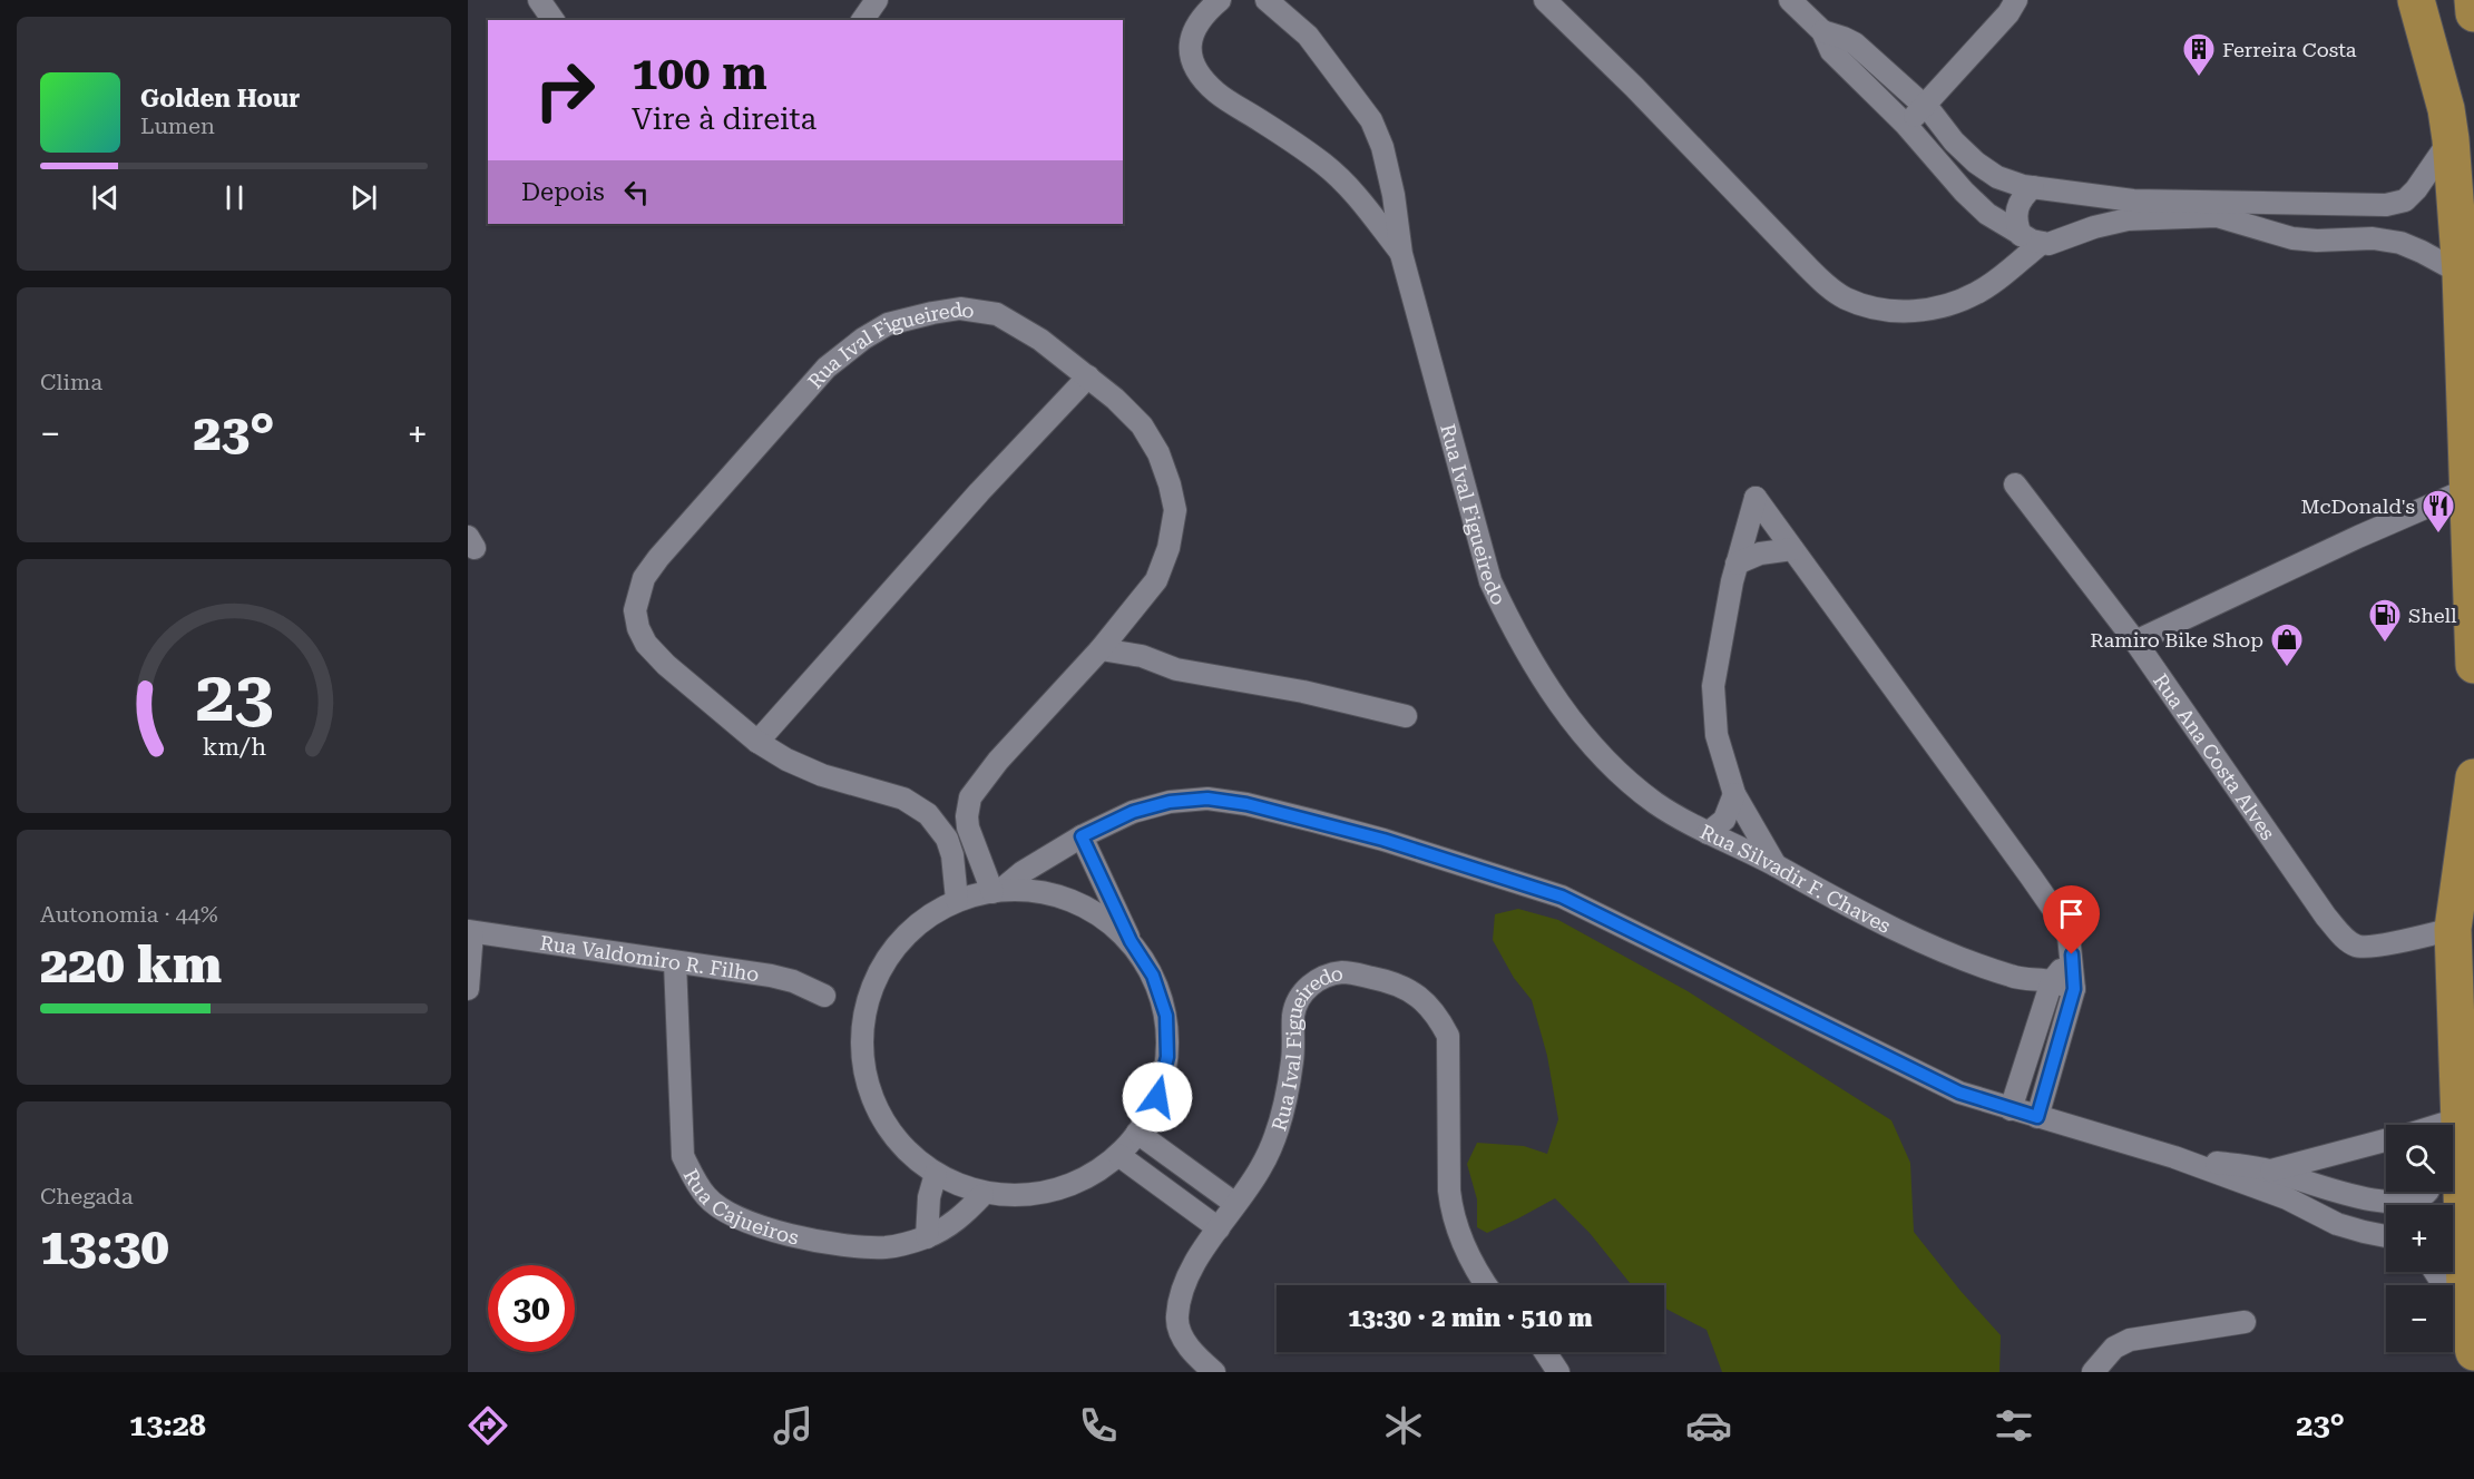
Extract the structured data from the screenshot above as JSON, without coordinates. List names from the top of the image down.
{
  "streets": {
    "street": [
      "Rua Ival Figueiredo",
      "Rua Ana Costa Alves",
      "Rua Silvadir F. Chaves",
      "Rua Valdomiro R. Filho",
      "Rua Cajueiros"
    ]
  },
  "crossings": [
    ["Rua Ival Figueiredo", "Rua Silvadir F. Chaves"],
    ["Rua Valdomiro R. Filho", "Rua Cajueiros"]
  ],
  "places": {
    "building": ["Ferreira Costa"],
    "restaurant": ["McDonald's"],
    "fuel station": ["Shell"],
    "shop": ["Ramiro Bike Shop"]
  },
  "page": {
    "turn": ["100 m", "Vire à direita"],
    "song": ["Golden Hour", "Lumen"],
    "then": "Depois",
    "tile": [
      "Clima",
      ["Autonomia · 44%", "220 km"],
      ["Chegada", "13:30"]
    ],
    "heat": ["−", "23°", "+"],
    "map_buttons": ["+", "−"],
    "limit": "30",
    "trip": "13:30 · 2 min · 510 m",
    "tabs": ["13:28", "23°"],
    "gauge": ["23", "km/h"]
  }
}
